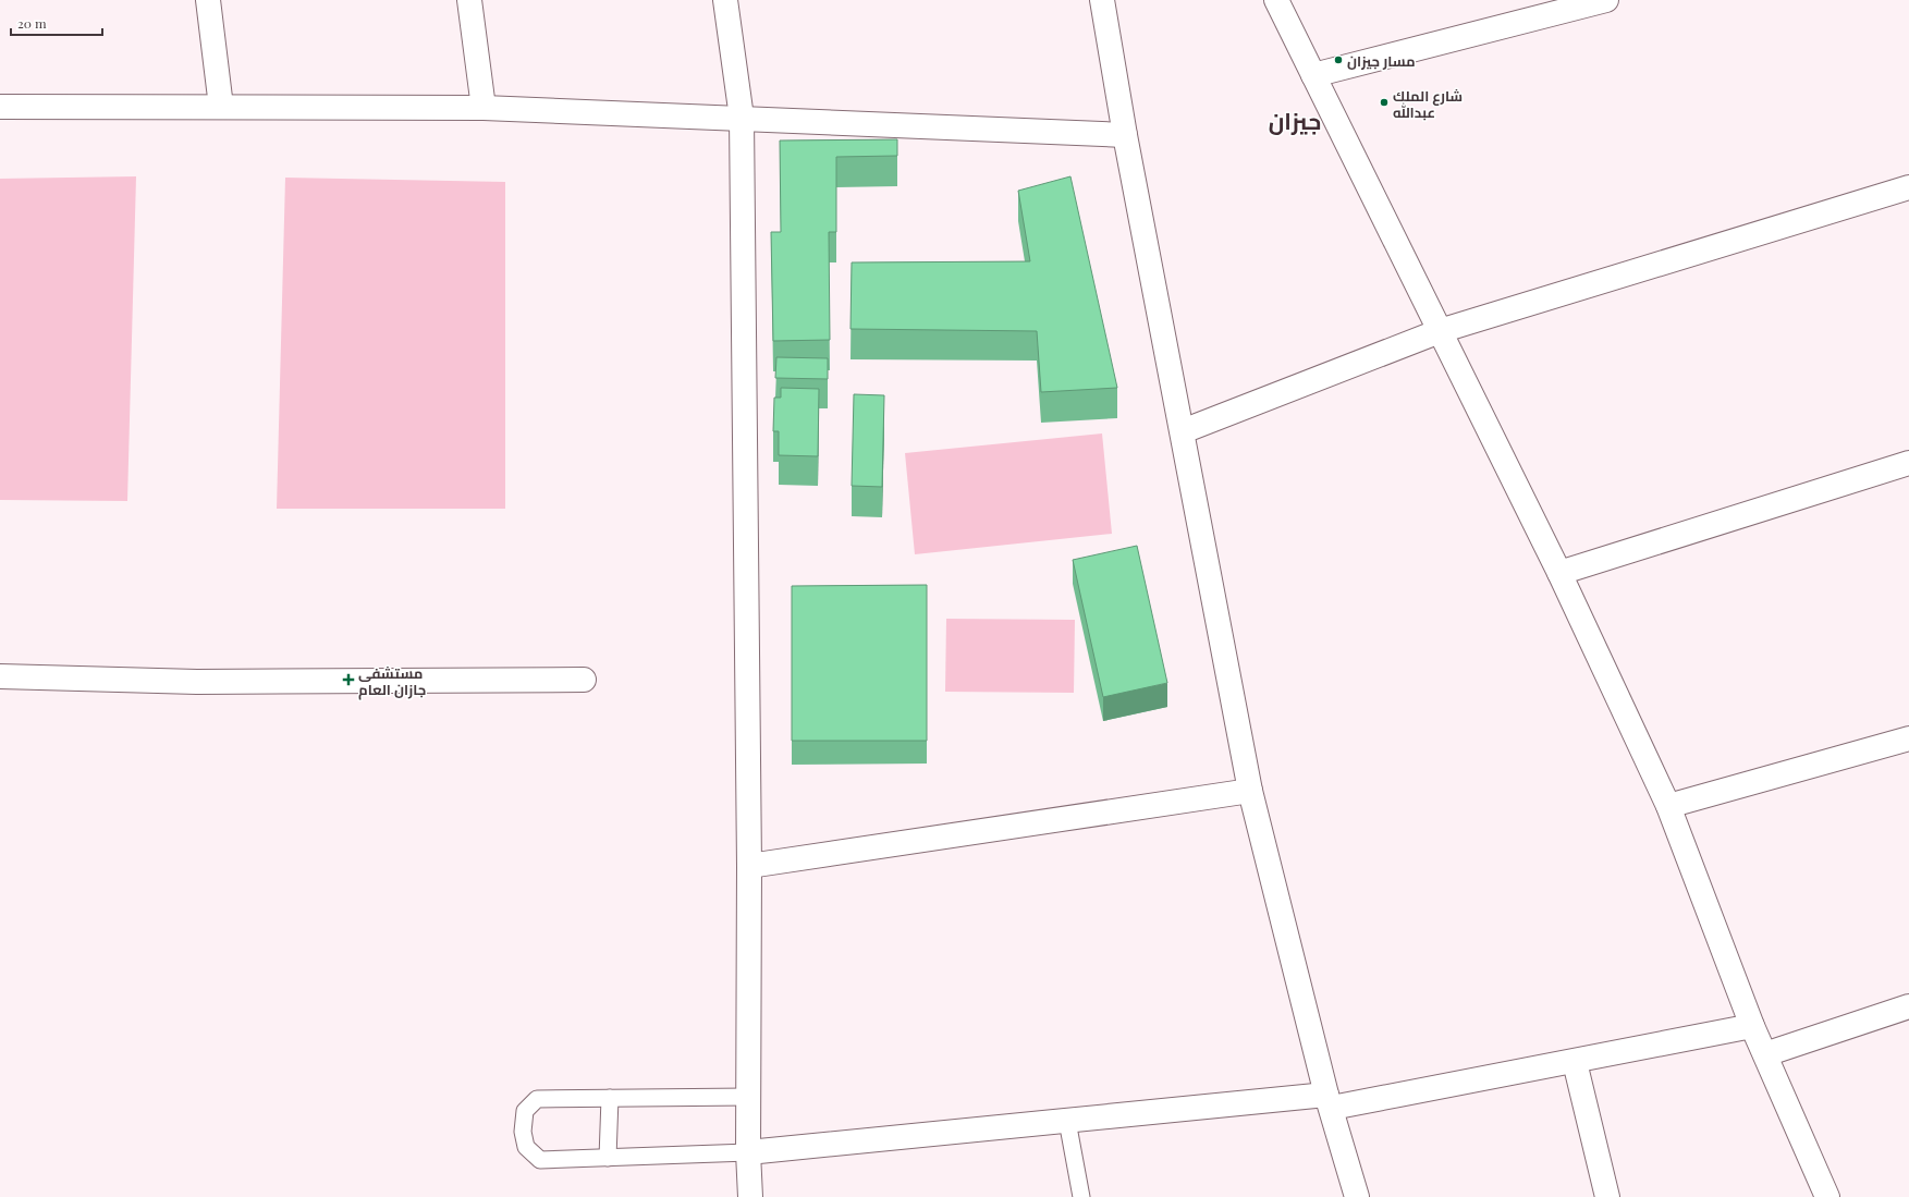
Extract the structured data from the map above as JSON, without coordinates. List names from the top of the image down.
{
  "districts": ["جيزان"],
  "places": {
    "other": ["مسار جيزان", "شارع الملك عبدالله"],
    "health": ["مستشفى جازان العام"]
  },
  "scale_bar": "20 m"
}
